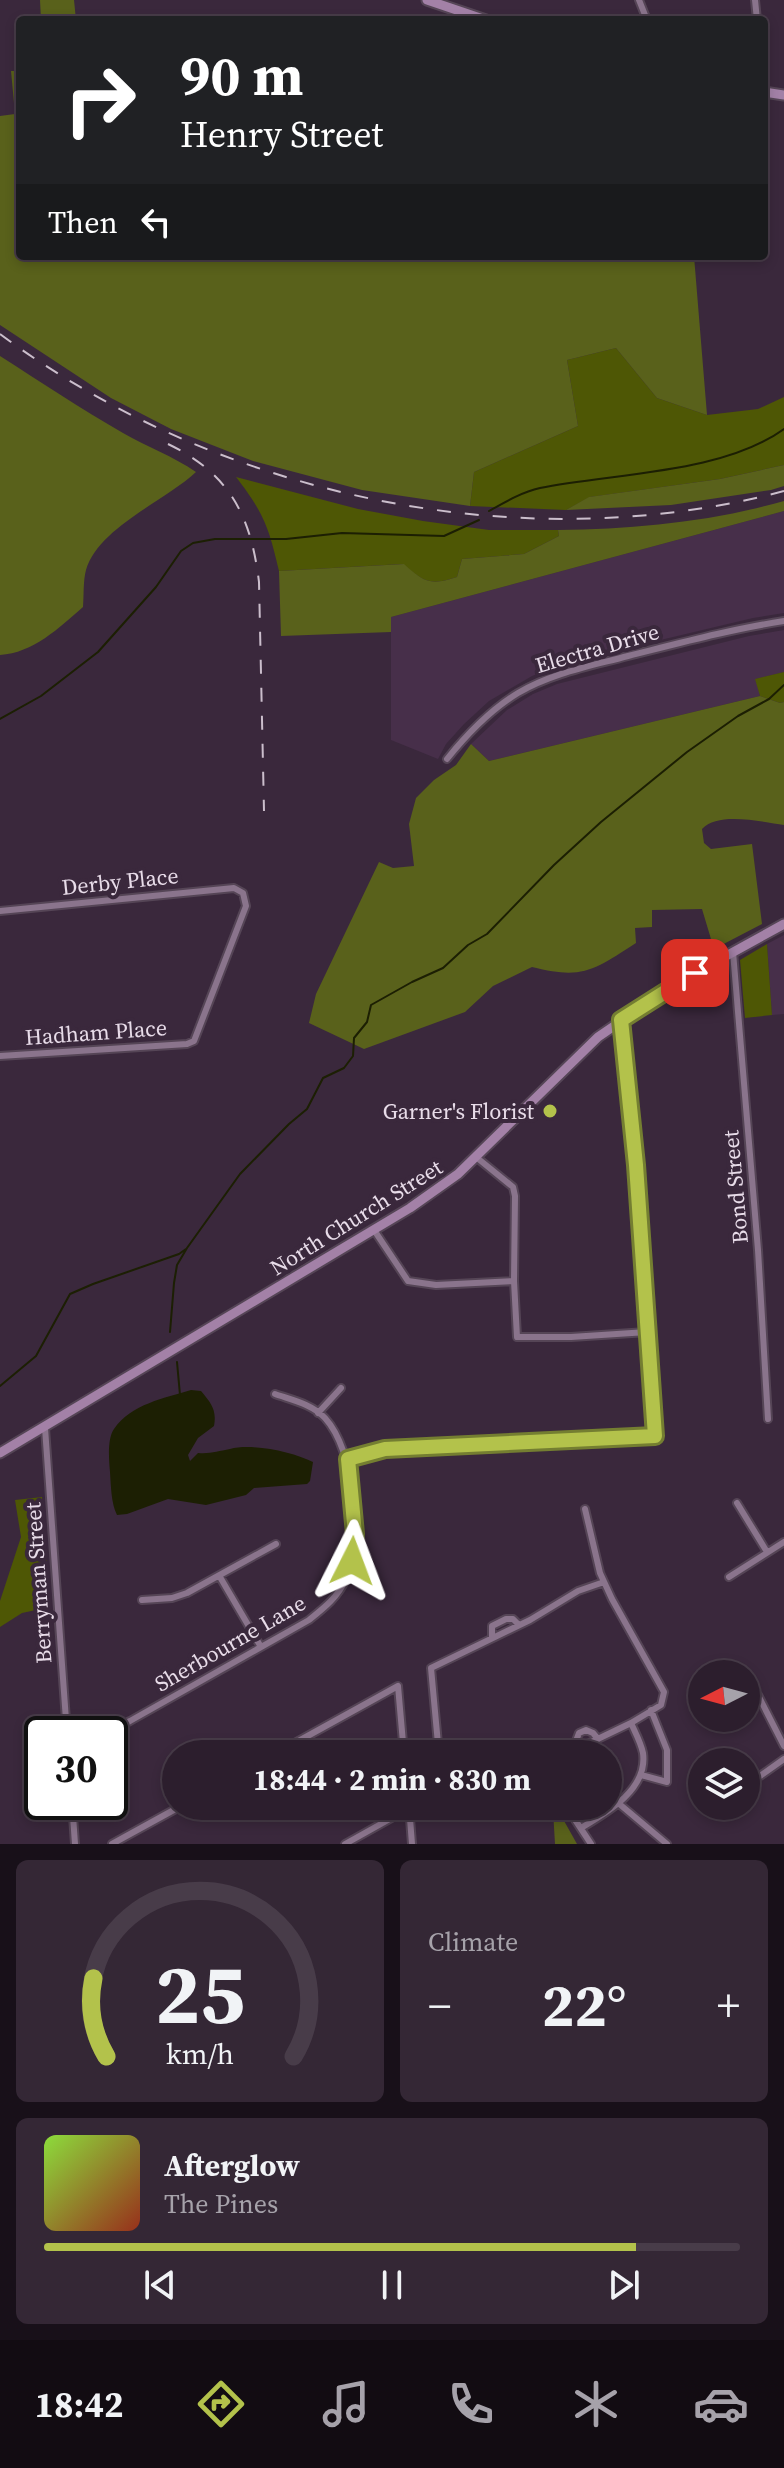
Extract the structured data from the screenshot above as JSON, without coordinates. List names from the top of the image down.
{
  "streets": {
    "main road": ["North Church Street"],
    "street": [
      "Electra Drive",
      "Derby Place",
      "Hadham Place",
      "Bond Street",
      "Berryman Street",
      "Sherbourne Lane"
    ]
  },
  "crossings": [
    ["Derby Place", "Hadham Place"],
    ["Bond Street", "North Church Street"],
    ["North Church Street", "Berryman Street"]
  ],
  "places": ["Garner's Florist"],
  "north": "left",
  "page": {
    "turn": ["90 m", "Henry Street"],
    "then": "Then",
    "limit": "30",
    "trip": "18:44 · 2 min · 830 m",
    "tile": "Climate",
    "heat": ["−", "22°", "+"],
    "song": ["Afterglow", "The Pines"],
    "tabs": "18:42",
    "gauge": ["25", "km/h"]
  }
}
